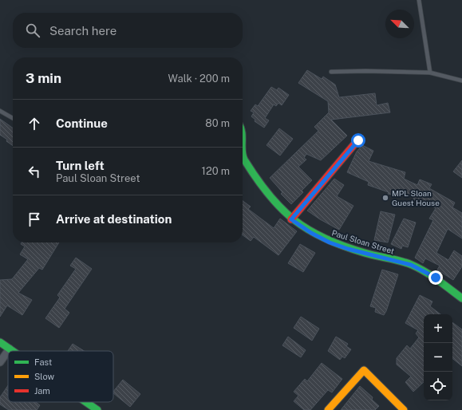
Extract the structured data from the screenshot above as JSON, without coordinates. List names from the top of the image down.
{
  "streets": {
    "street": ["Paul Sloan Street"]
  },
  "places": ["MPL Sloan Guest House"],
  "legend": ["Fast", "Slow", "Jam"],
  "north": "top left",
  "page": {
    "search": "Search here",
    "heading": ["3 min", "Walk · 200 m"],
    "list": [
      ["Continue", "80 m"],
      ["Turn left", "Paul Sloan Street", "120 m"],
      "Arrive at destination"
    ],
    "map_buttons": ["+", "−"]
  }
}
